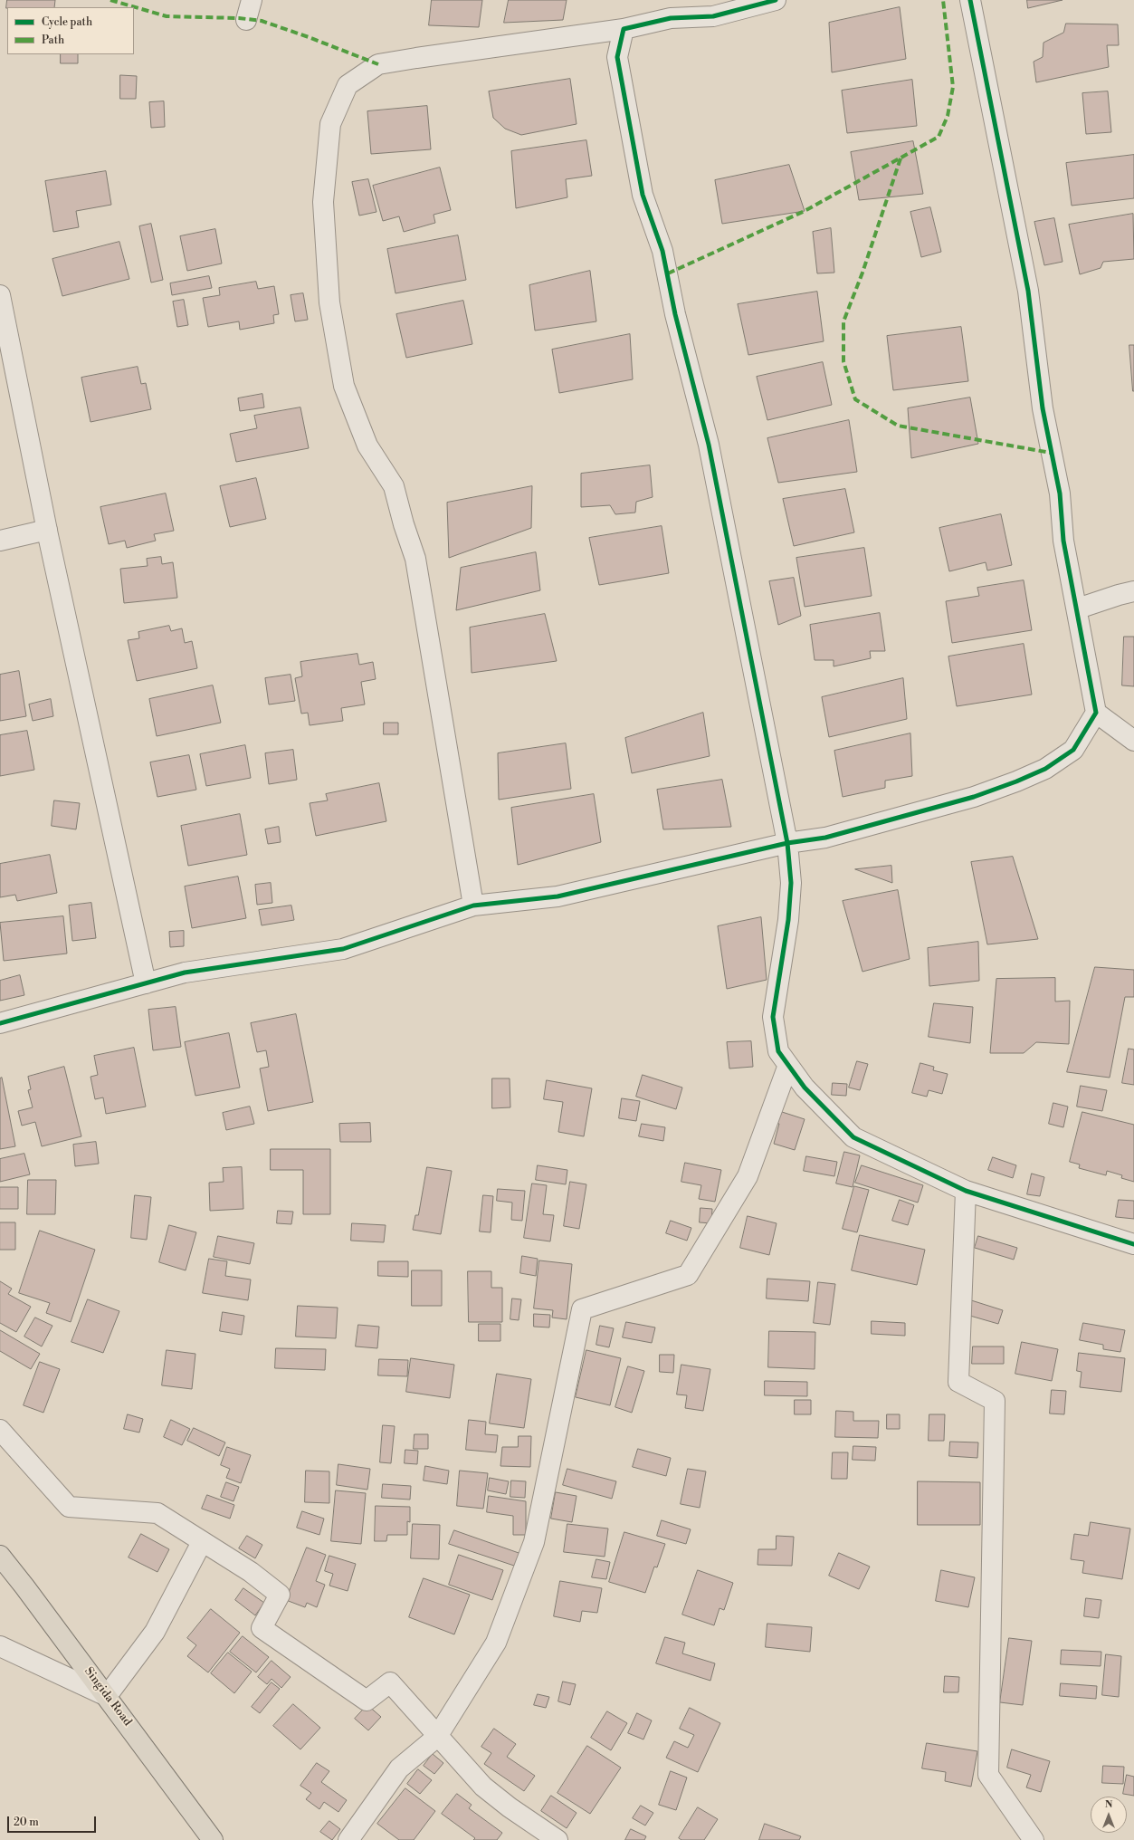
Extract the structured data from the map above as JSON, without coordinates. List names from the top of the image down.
{
  "streets": {
    "highway": ["Singida Road"]
  },
  "legend": ["Cycle path", "Path"],
  "scale_bar": "20 m",
  "north": "top"
}
